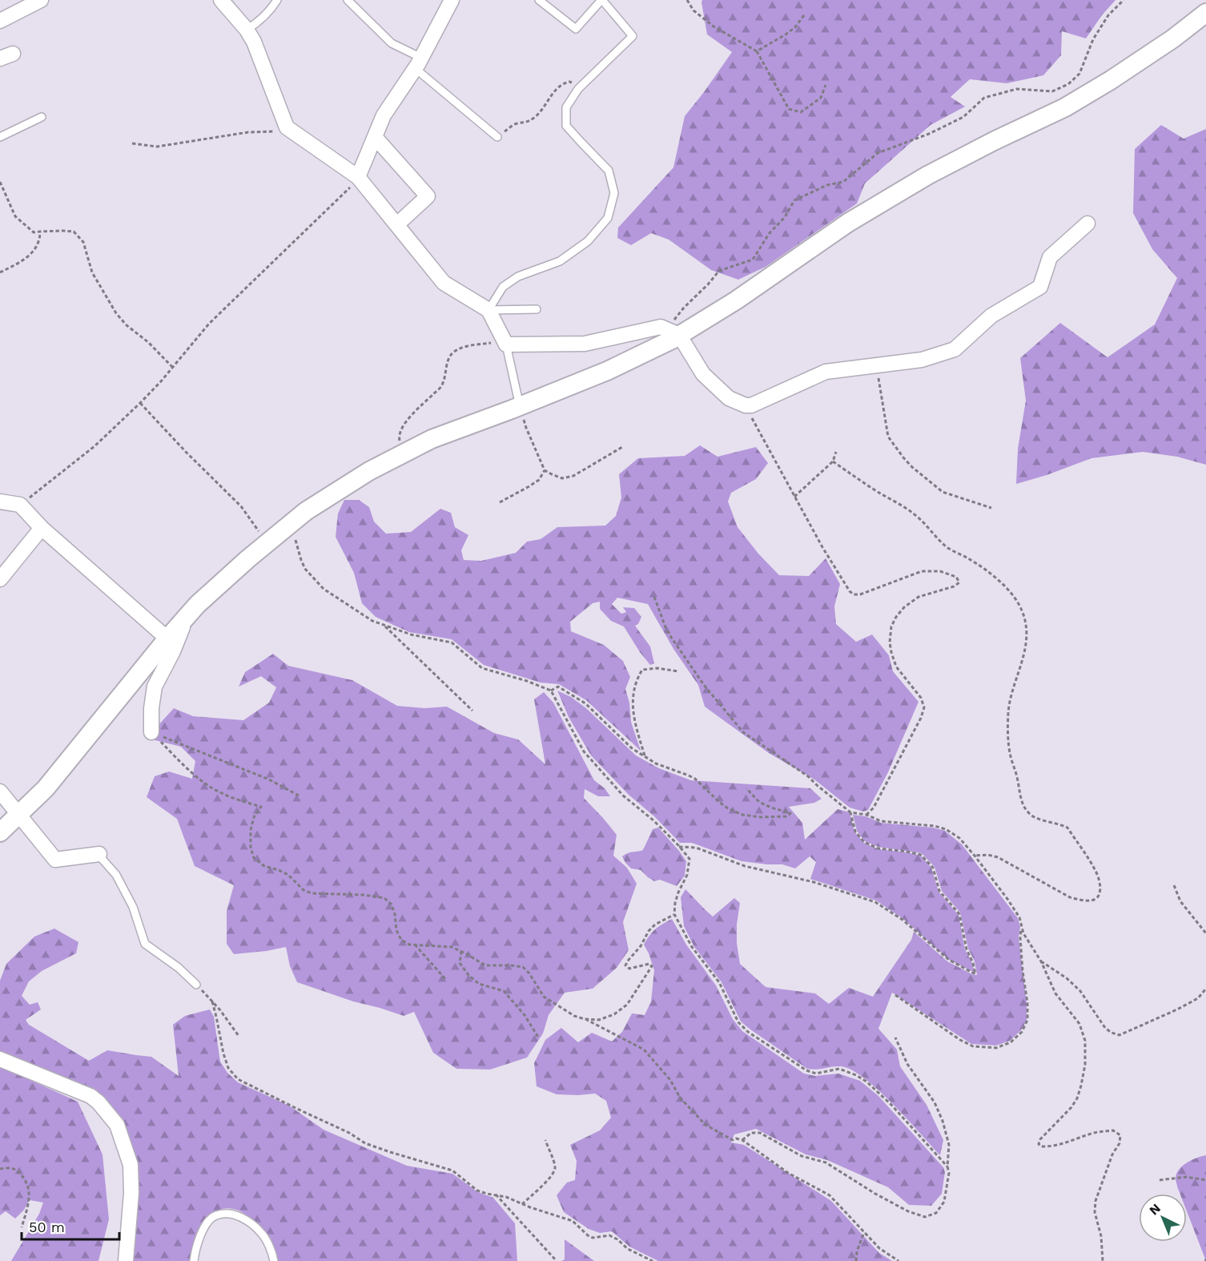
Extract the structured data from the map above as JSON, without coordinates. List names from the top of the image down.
{
  "scale_bar": "50 m",
  "north": "top left"
}
